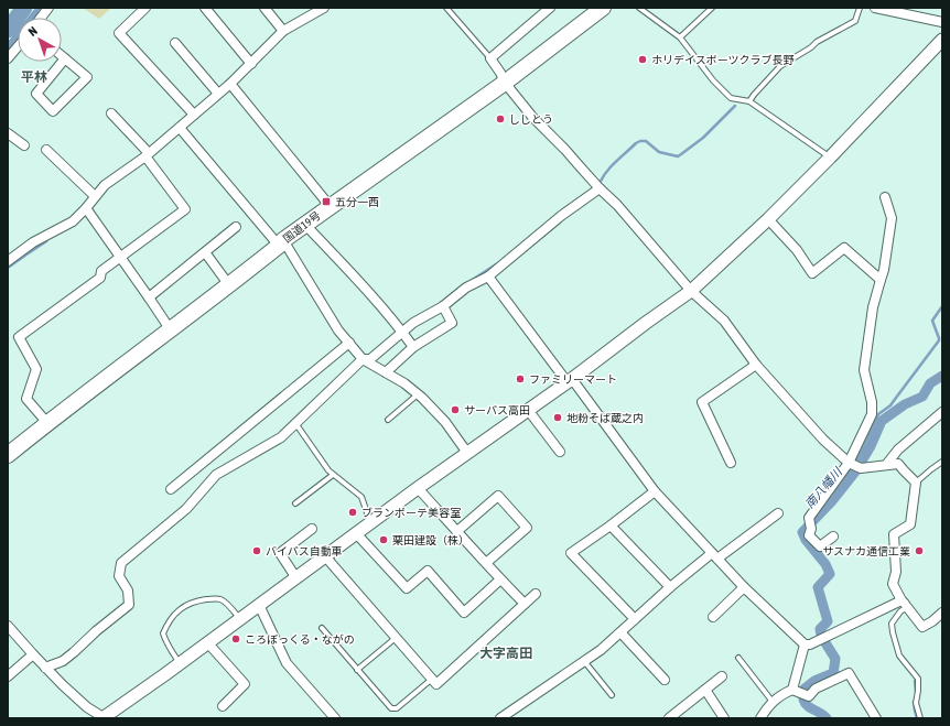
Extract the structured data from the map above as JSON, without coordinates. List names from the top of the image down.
{
  "streets": {
    "highway": ["国道19号"]
  },
  "districts": ["平林", "大字高田"],
  "water": ["南八幡川"],
  "places": {
    "other": [
      "ホリデイスポーツクラブ長野",
      "ししとう",
      "ファミリーマート",
      "サーパス高田",
      "地粉そば蔵之内",
      "ブランボーテ美容室",
      "栗田建設（株）",
      "バイパス自動車",
      "サスナカ通信工業",
      "ころぼっくる・ながの"
    ],
    "transit": ["五分一西"]
  },
  "north": "top left"
}
